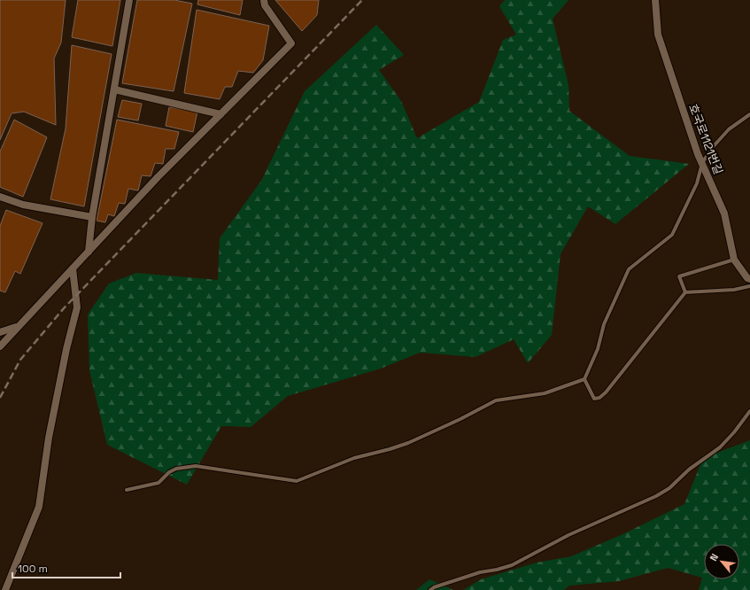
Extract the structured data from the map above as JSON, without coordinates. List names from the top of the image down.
{
  "streets": {
    "street": ["호국로1121번길"]
  },
  "scale_bar": "100 m",
  "north": "top left"
}
